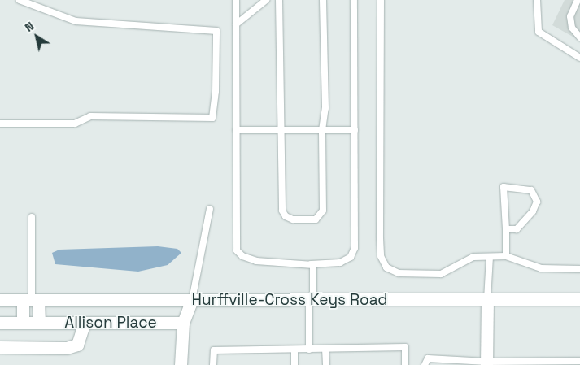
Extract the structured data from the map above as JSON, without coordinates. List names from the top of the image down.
{
  "streets": {
    "main road": ["Hurffville-Cross Keys Road", "Allison Place"]
  },
  "north": "top left"
}
